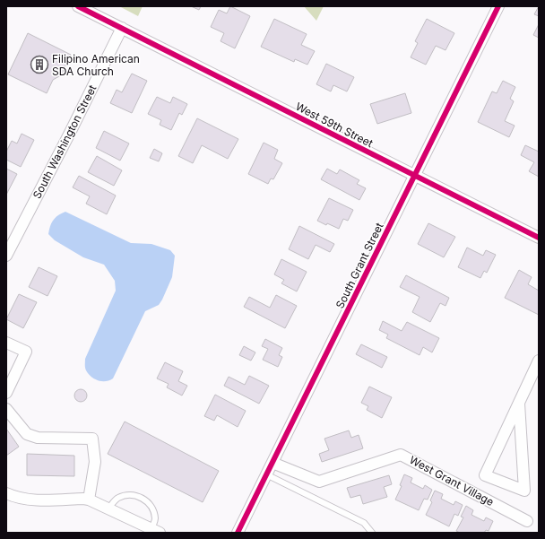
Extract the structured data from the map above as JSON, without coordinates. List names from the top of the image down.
{
  "streets": {
    "street": [
      "West 59th Street",
      "South Washington Street",
      "South Grant Street",
      "West Grant Village"
    ]
  },
  "crossings": [
    ["West 59th Street", "South Washington Street"],
    ["West 59th Street", "South Grant Street"],
    ["South Grant Street", "West Grant Village"]
  ],
  "places": {
    "building": ["Filipino American SDA Church"]
  }
}
